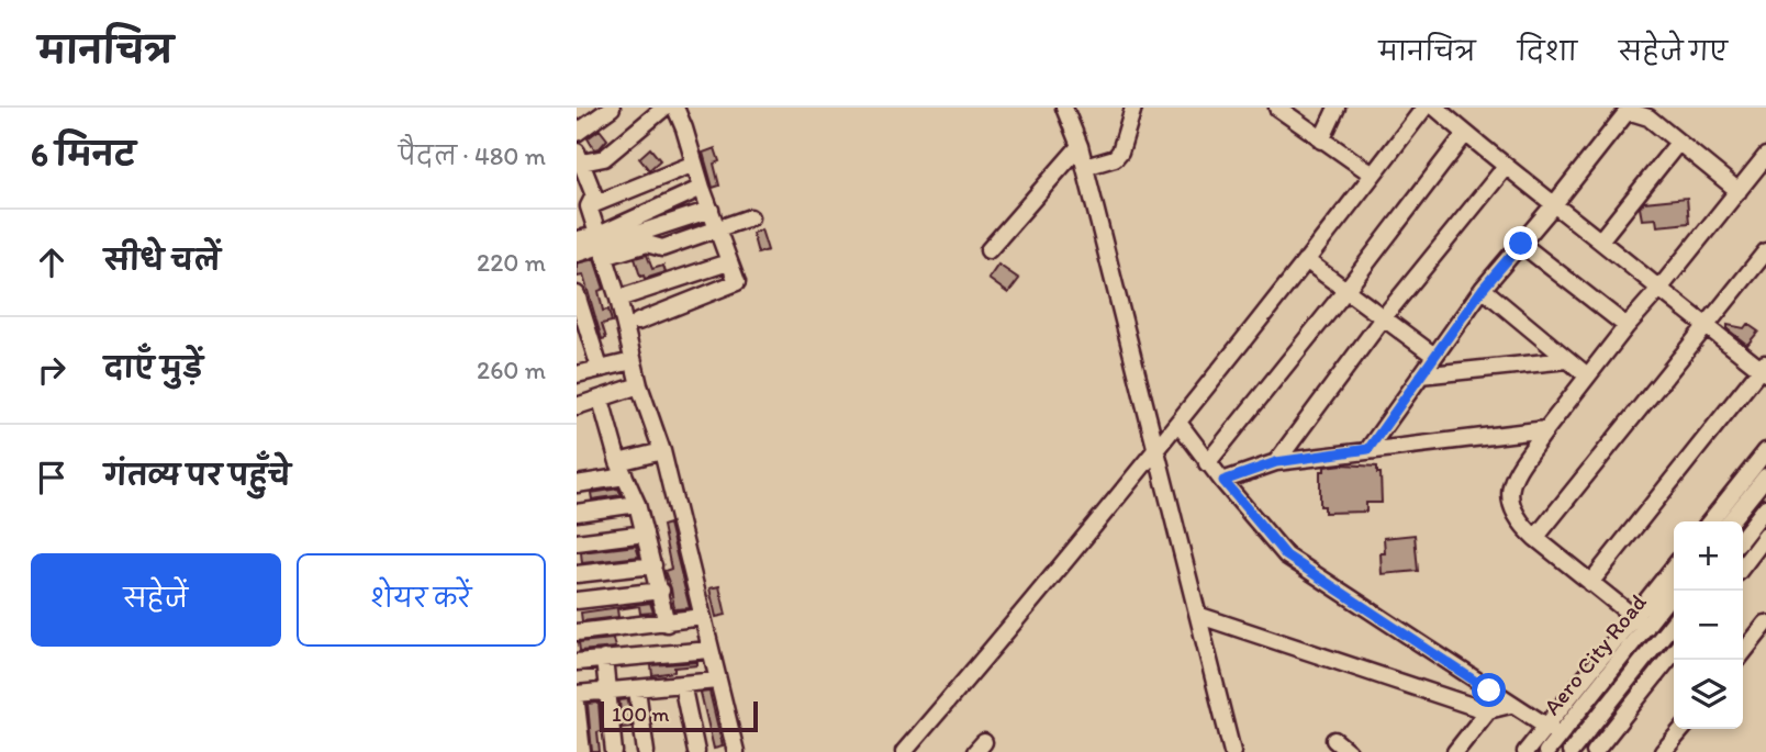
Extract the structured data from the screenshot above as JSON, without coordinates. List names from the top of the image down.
{
  "streets": {
    "street": ["Aero City Road"]
  },
  "scale_bar": "100 m",
  "page": {
    "header": "मानचित्र",
    "nav": ["मानचित्र", "दिशा", "सहेजे गए"],
    "heading": ["6 मिनट", "पैदल · 480 m"],
    "list": [
      ["सीधे चलें", "220 m"],
      ["दाएँ मुड़ें", "260 m"],
      "गंतव्य पर पहुँचे"
    ],
    "map_buttons": ["+", "−"],
    "buttons": ["सहेजें", "शेयर करें"],
    "scale": "100 m"
  }
}
